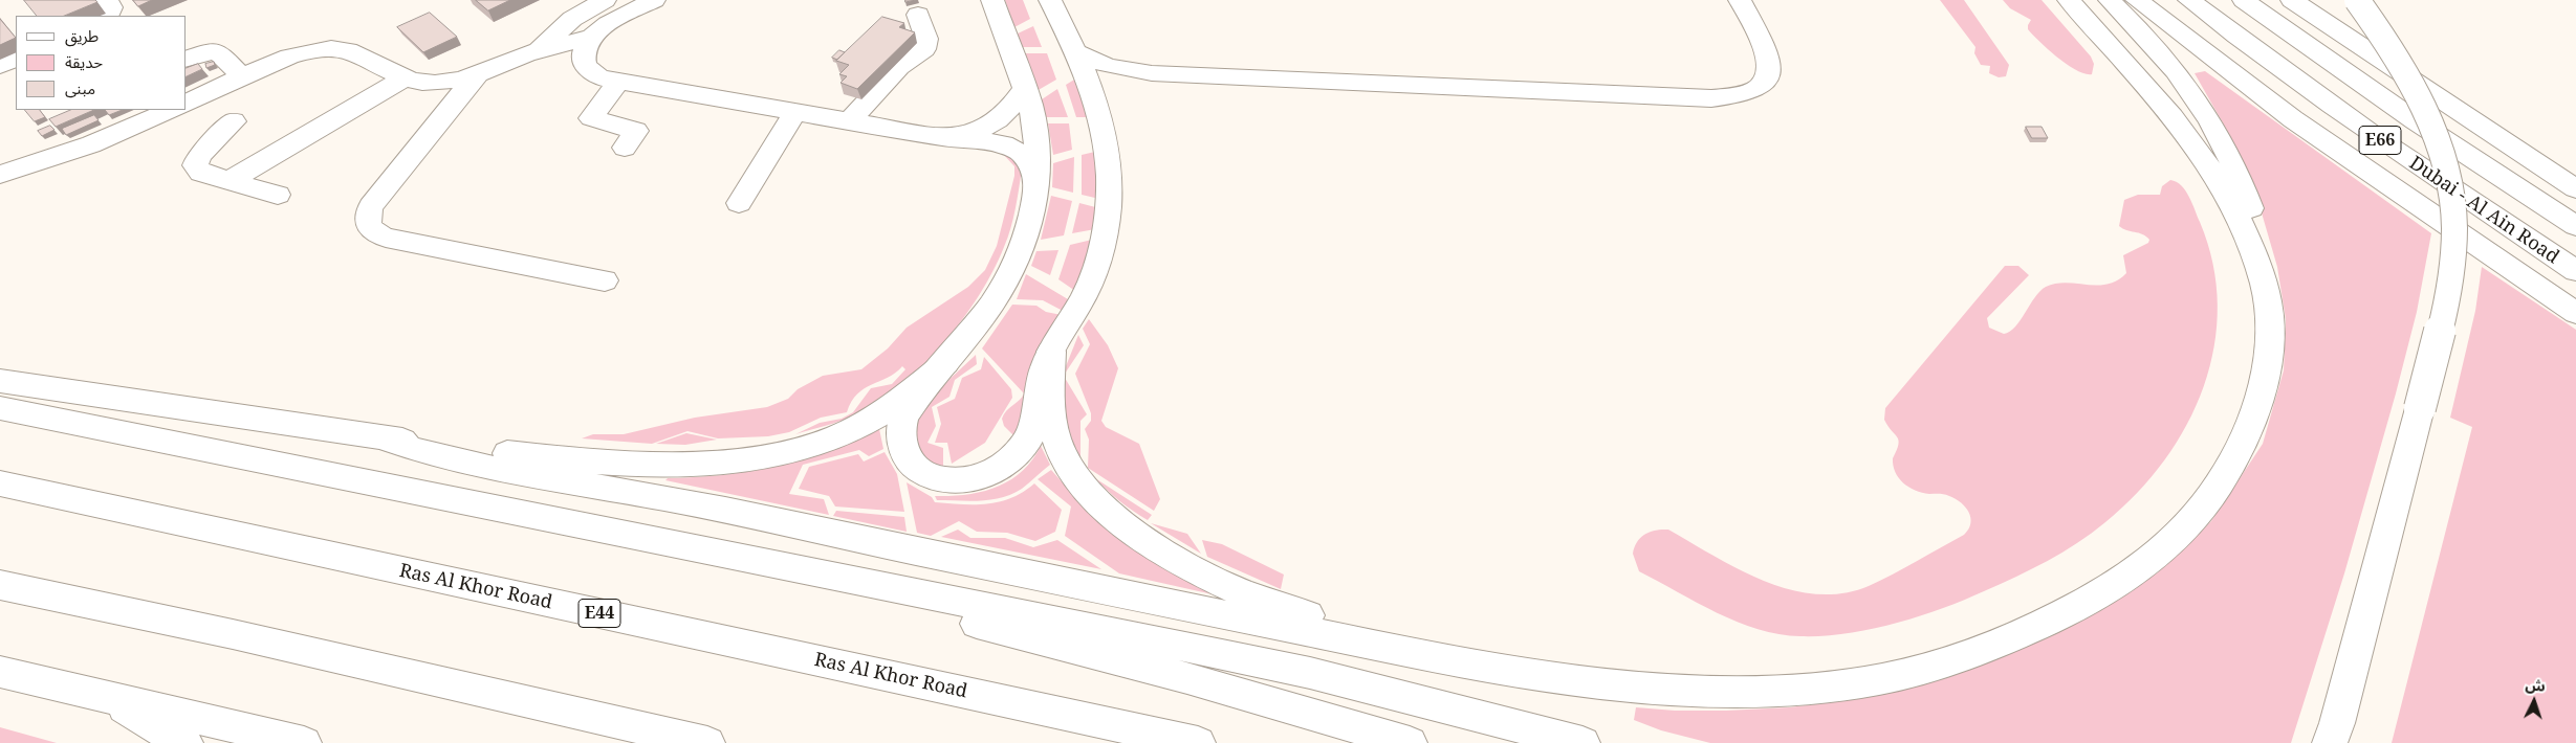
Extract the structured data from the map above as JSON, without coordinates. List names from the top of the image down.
{
  "streets": {
    "main road": [
      "E66",
      "Dubai - Al Ain Road",
      "Ras Al Khor Road",
      "E44"
    ]
  },
  "legend": ["طريق", "حديقة", "مبنى"],
  "north": "top"
}
